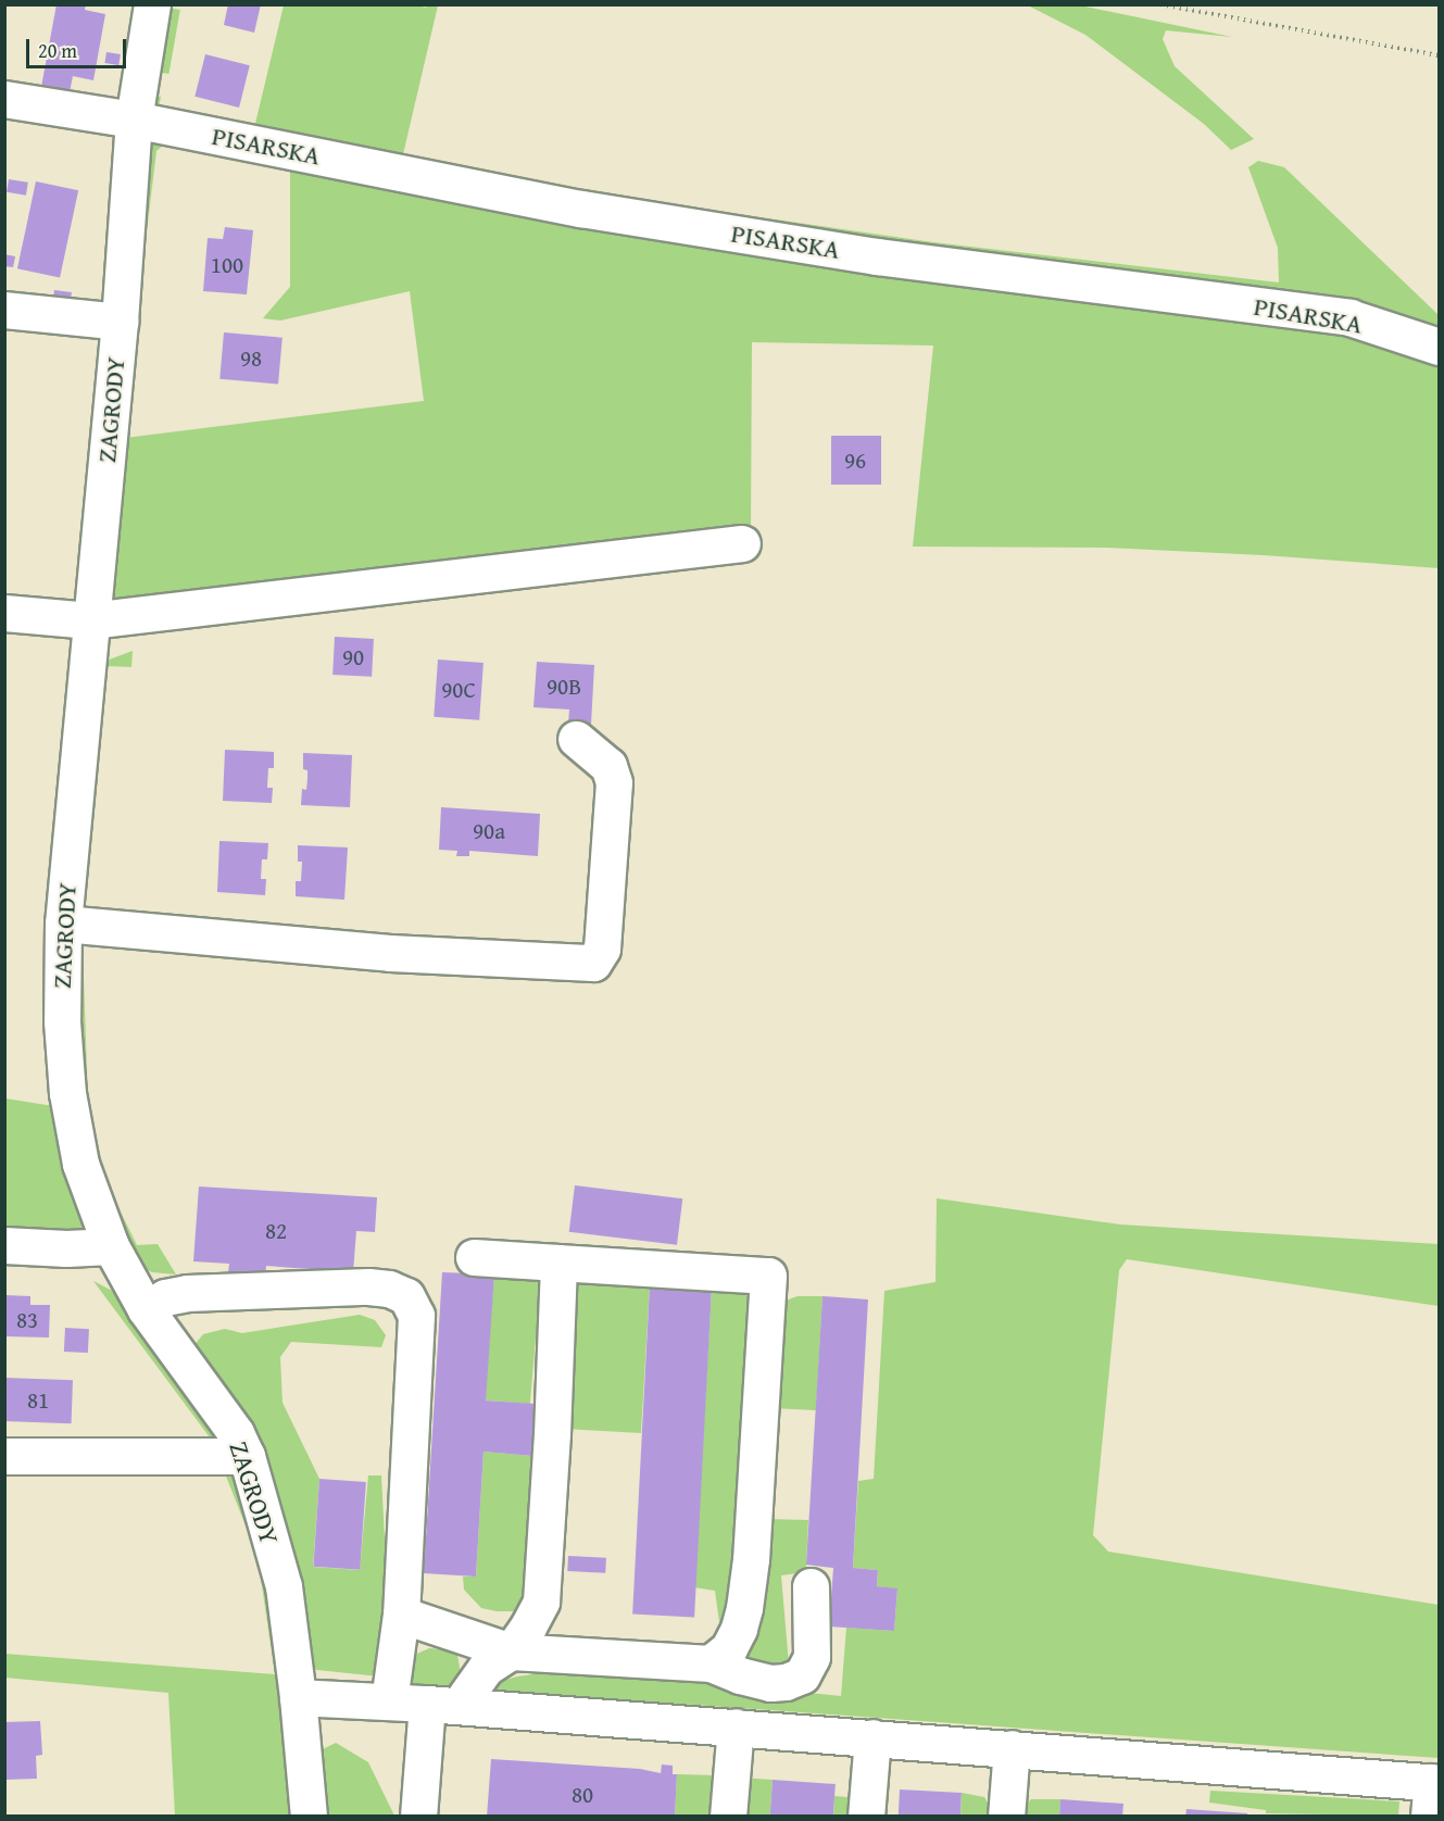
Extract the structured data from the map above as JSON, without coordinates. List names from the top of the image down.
{
  "streets": {
    "street": ["PISARSKA", "ZAGRODY"]
  },
  "crossings": [
    ["PISARSKA", "ZAGRODY"]
  ],
  "house_numbers": [
    "100",
    "98",
    "96",
    "90",
    "90B",
    "90C",
    "90a",
    "82",
    "83",
    "81",
    "80"
  ],
  "scale_bar": "20 m"
}
